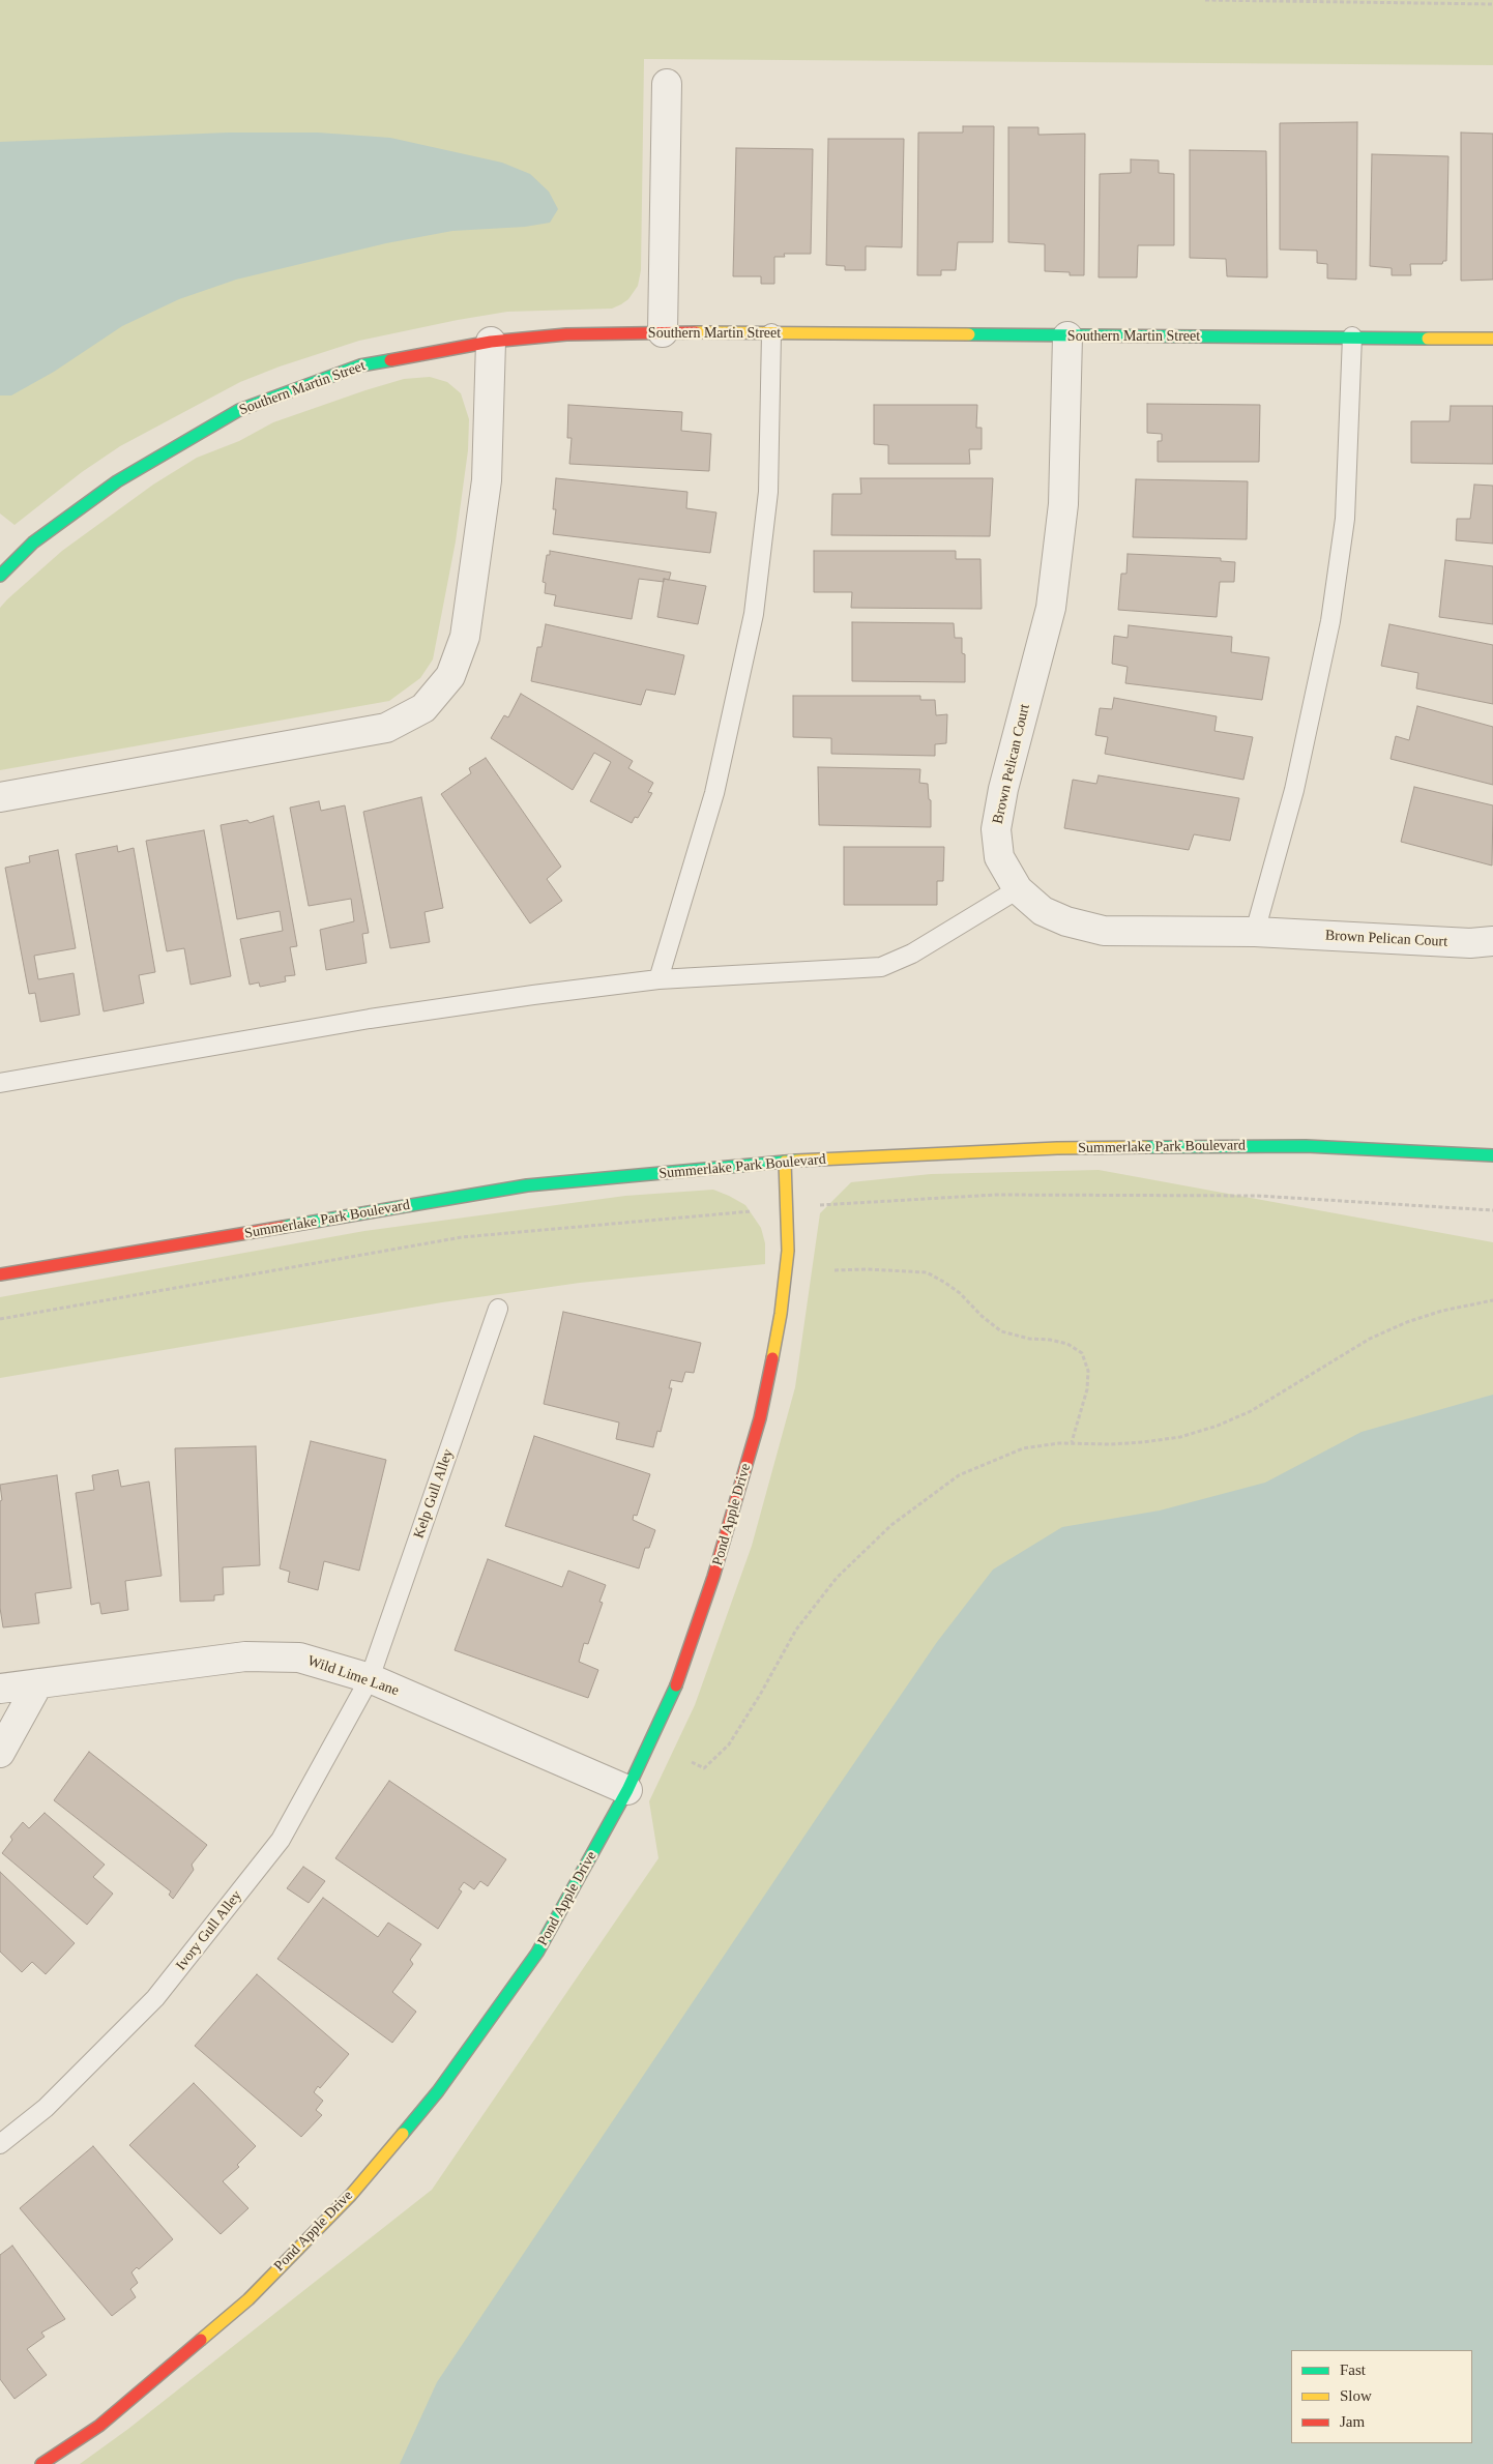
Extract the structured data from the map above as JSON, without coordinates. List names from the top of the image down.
{
  "streets": {
    "street": [
      "Southern Martin Street",
      "Brown Pelican Court",
      "Summerlake Park Boulevard",
      "Pond Apple Drive",
      "Wild Lime Lane"
    ],
    "lane": ["Kelp Gull Alley", "Ivory Gull Alley"]
  },
  "crossings": [
    ["Southern Martin Street", "Brown Pelican Court"],
    ["Summerlake Park Boulevard", "Pond Apple Drive"],
    ["Kelp Gull Alley", "Wild Lime Lane"],
    ["Kelp Gull Alley", "Ivory Gull Alley"],
    ["Pond Apple Drive", "Wild Lime Lane"],
    ["Wild Lime Lane", "Ivory Gull Alley"]
  ],
  "legend": ["Fast", "Slow", "Jam"]
}
